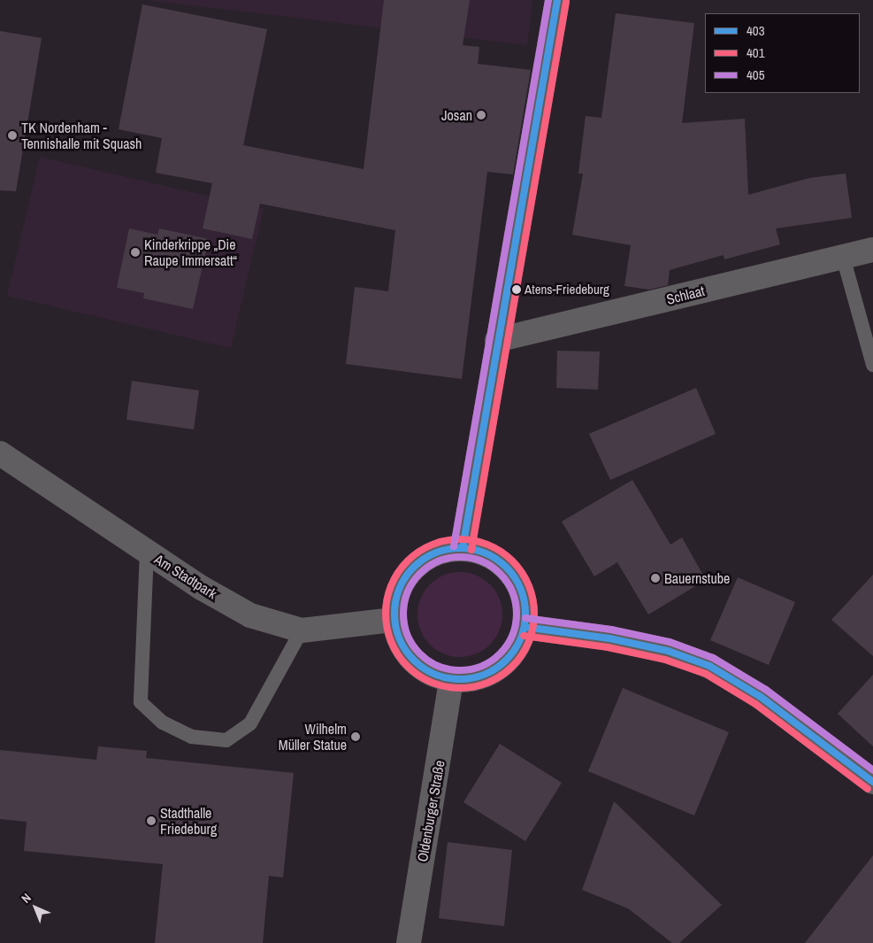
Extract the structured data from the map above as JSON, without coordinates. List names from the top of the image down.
{
  "streets": {
    "street": ["Schlaat", "Am Stadtpark", "Oldenburger Straße"]
  },
  "crossings": [
    ["Am Stadtpark", "Oldenburger Straße"]
  ],
  "places": [
    "Josan",
    "TK Nordenham - Tennishalle mit Squash",
    "Kinderkrippe „Die Raupe Immersatt“",
    "Atens-Friedeburg",
    "Bauernstube",
    "Wilhelm Müller Statue",
    "Stadthalle Friedeburg"
  ],
  "lines": ["transit line 403", "transit line 405", "transit line 401"],
  "legend": ["403", "401", "405"],
  "north": "top left"
}
